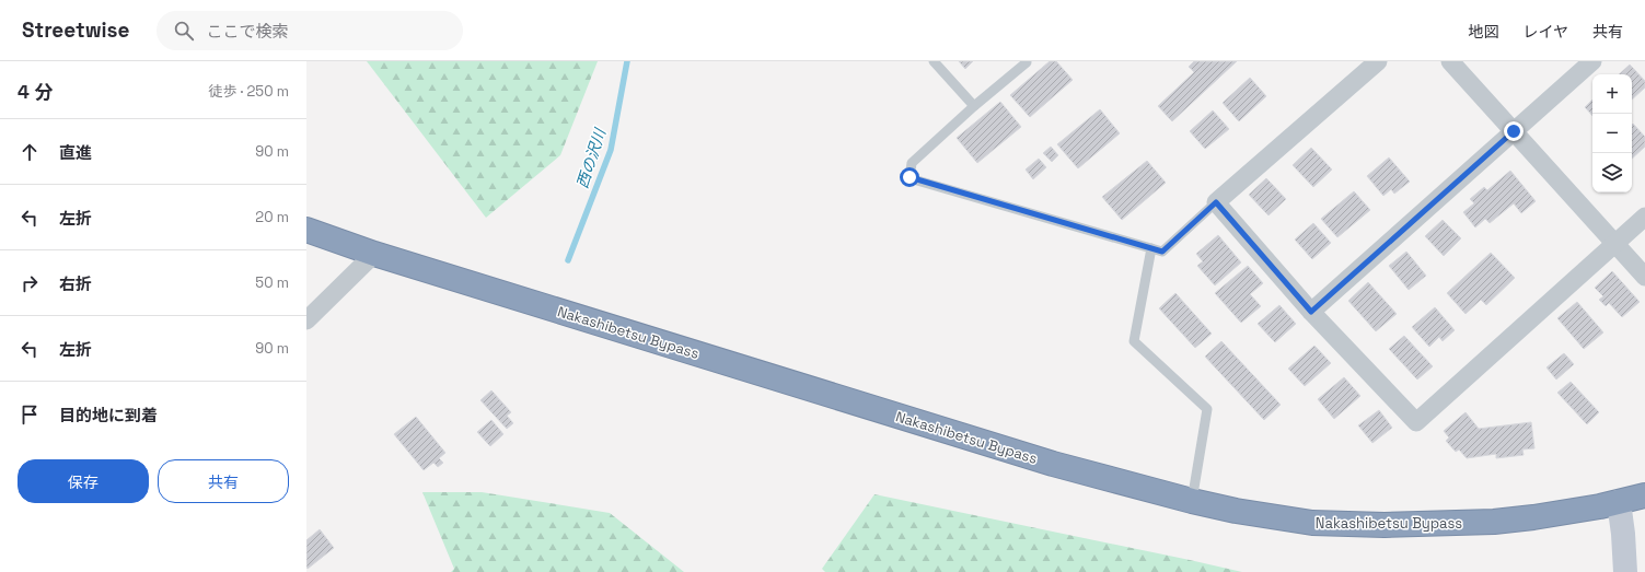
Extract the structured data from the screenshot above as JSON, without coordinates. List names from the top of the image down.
{
  "streets": {
    "highway": ["Nakashibetsu Bypass"]
  },
  "water": ["西の沢川"],
  "page": {
    "header": "Streetwise",
    "search": "ここで検索",
    "nav": ["地図", "レイヤ", "共有"],
    "heading": ["4 分", "徒歩 · 250 m"],
    "map_buttons": ["+", "−"],
    "list": [
      ["直進", "90 m"],
      ["左折", "20 m"],
      ["右折", "50 m"],
      ["左折", "90 m"],
      "目的地に到着"
    ],
    "buttons": ["保存", "共有"]
  }
}
